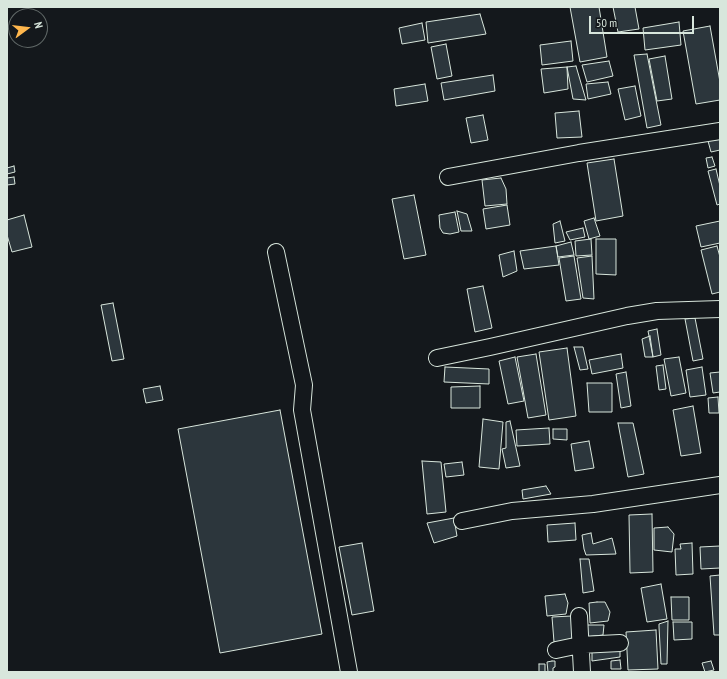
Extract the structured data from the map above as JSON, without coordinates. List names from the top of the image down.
{
  "scale_bar": "50 m",
  "north": "right"
}
